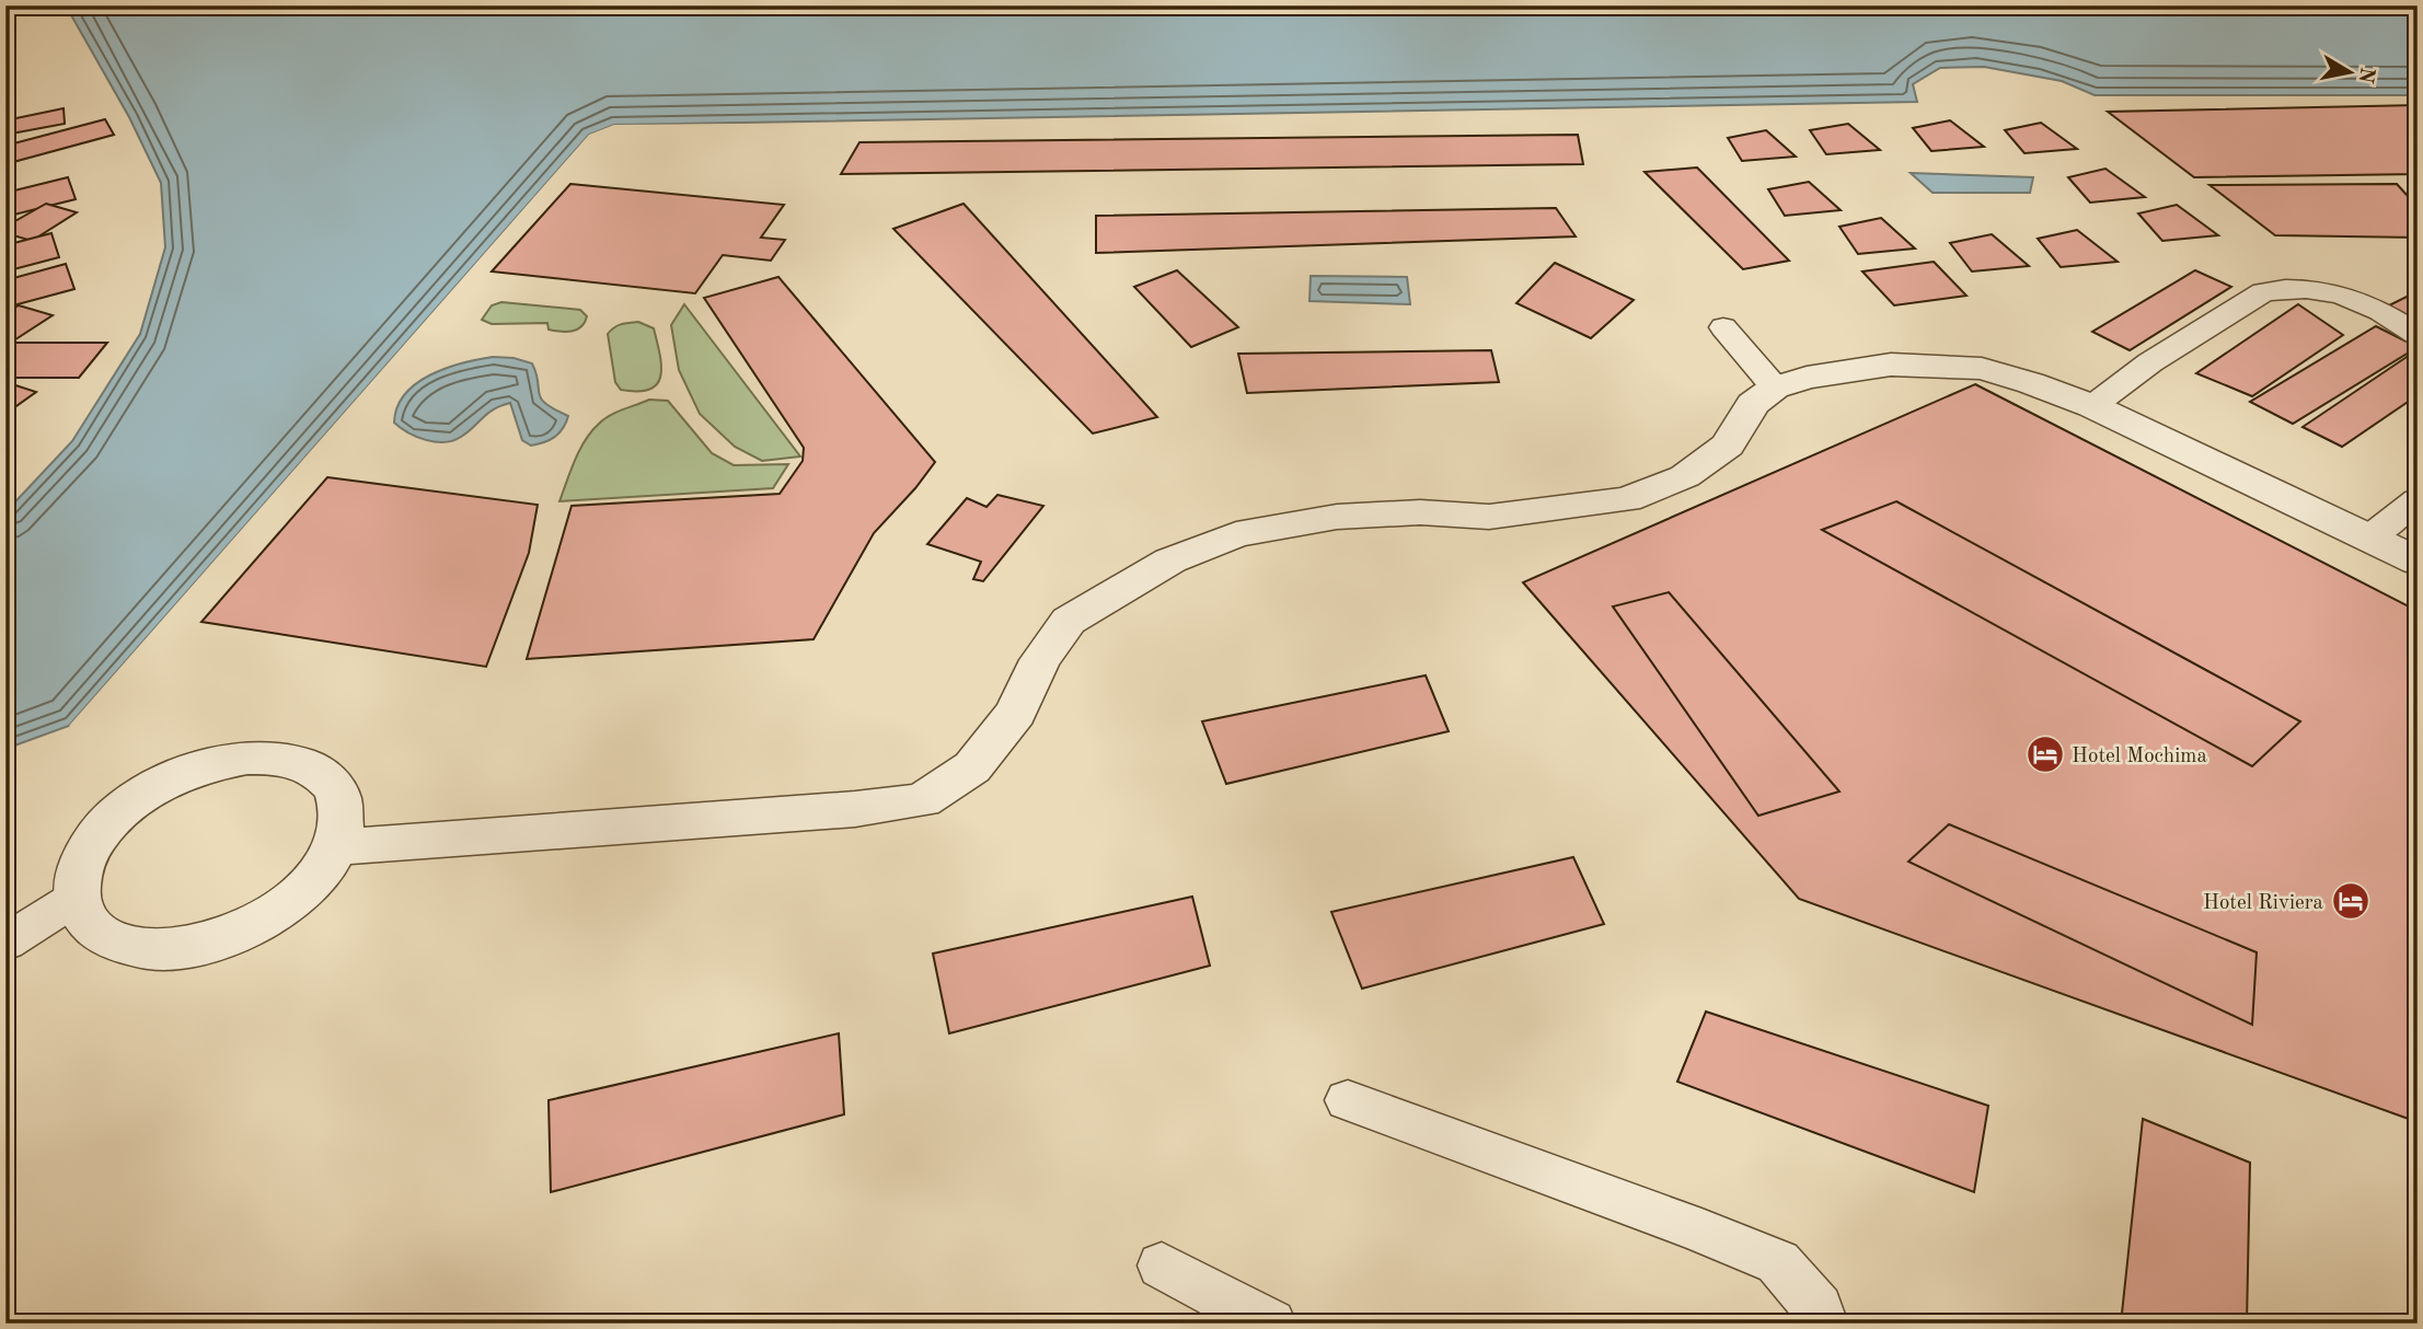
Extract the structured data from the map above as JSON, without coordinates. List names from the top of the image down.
{
  "places": {
    "hotel": ["Hotel Mochima", "Hotel Riviera"]
  },
  "north": "right"
}
